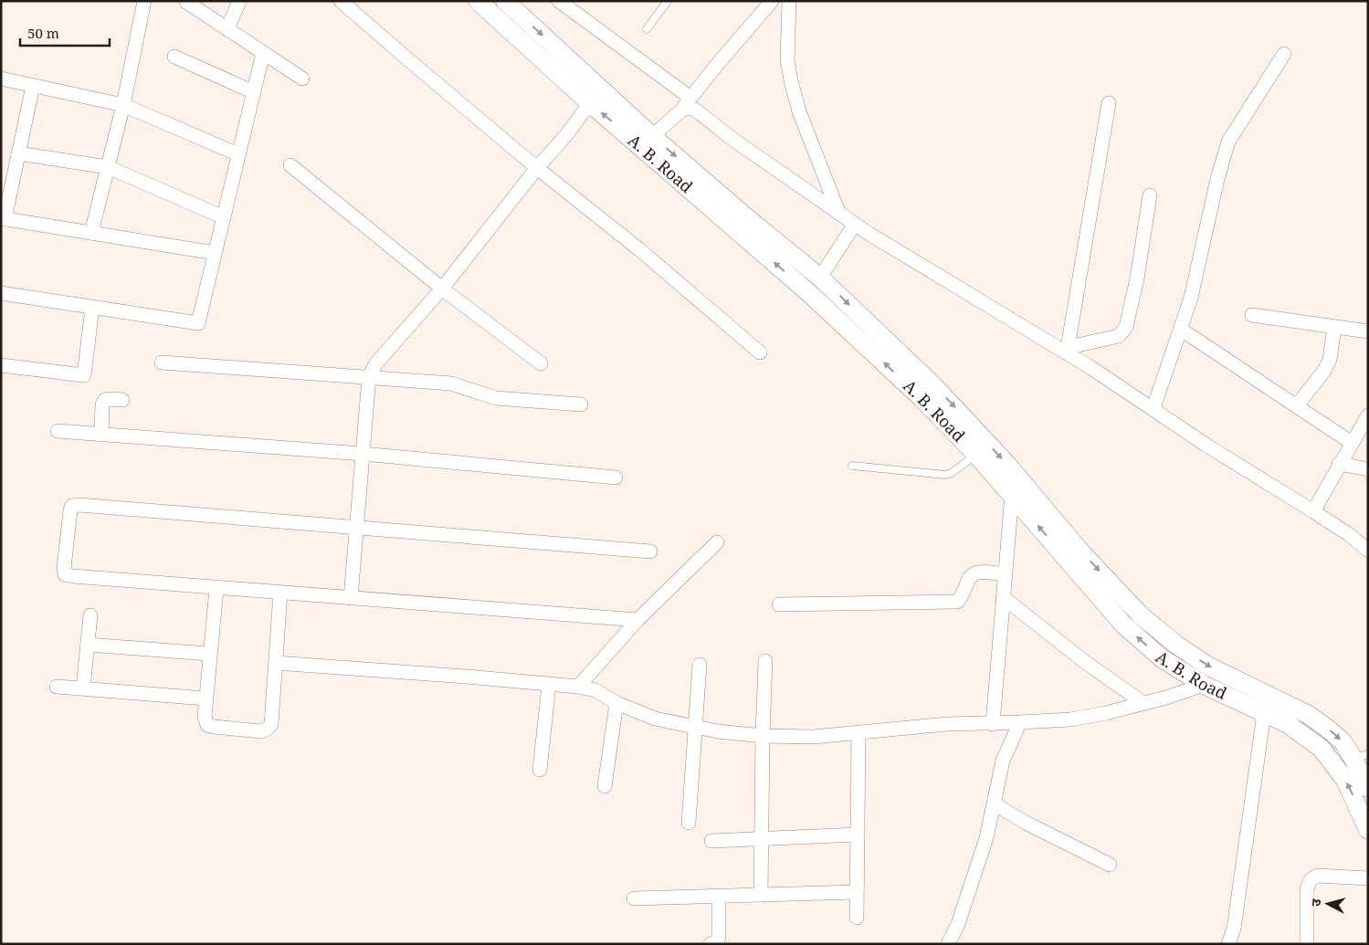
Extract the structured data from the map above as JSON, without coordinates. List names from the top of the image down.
{
  "streets": {
    "main road": ["A. B. Road"]
  },
  "scale_bar": "50 m",
  "north": "left"
}
